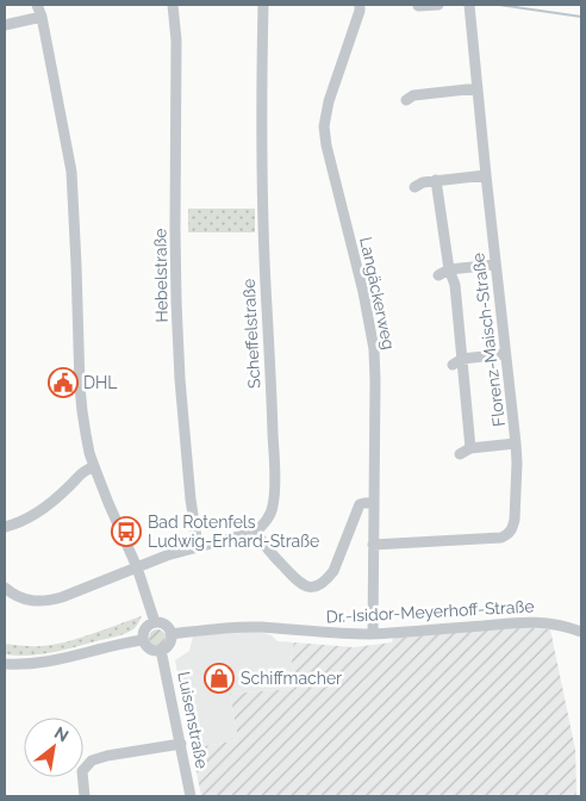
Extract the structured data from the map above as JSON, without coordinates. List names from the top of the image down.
{
  "streets": {
    "street": [
      "Hebelstraße",
      "Langäckerweg",
      "Scheffelstraße",
      "Florenz-Maisch-Straße",
      "Dr.-Isidor-Meyerhoff-Straße",
      "Luisenstraße"
    ]
  },
  "crossings": [
    ["Langäckerweg", "Florenz-Maisch-Straße"],
    ["Langäckerweg", "Dr.-Isidor-Meyerhoff-Straße"],
    ["Dr.-Isidor-Meyerhoff-Straße", "Luisenstraße"]
  ],
  "places": {
    "public building": ["DHL"],
    "bus stop": ["Bad Rotenfels Ludwig-Erhard-Straße"],
    "shop": ["Schiffmacher"]
  },
  "north": "top right"
}
